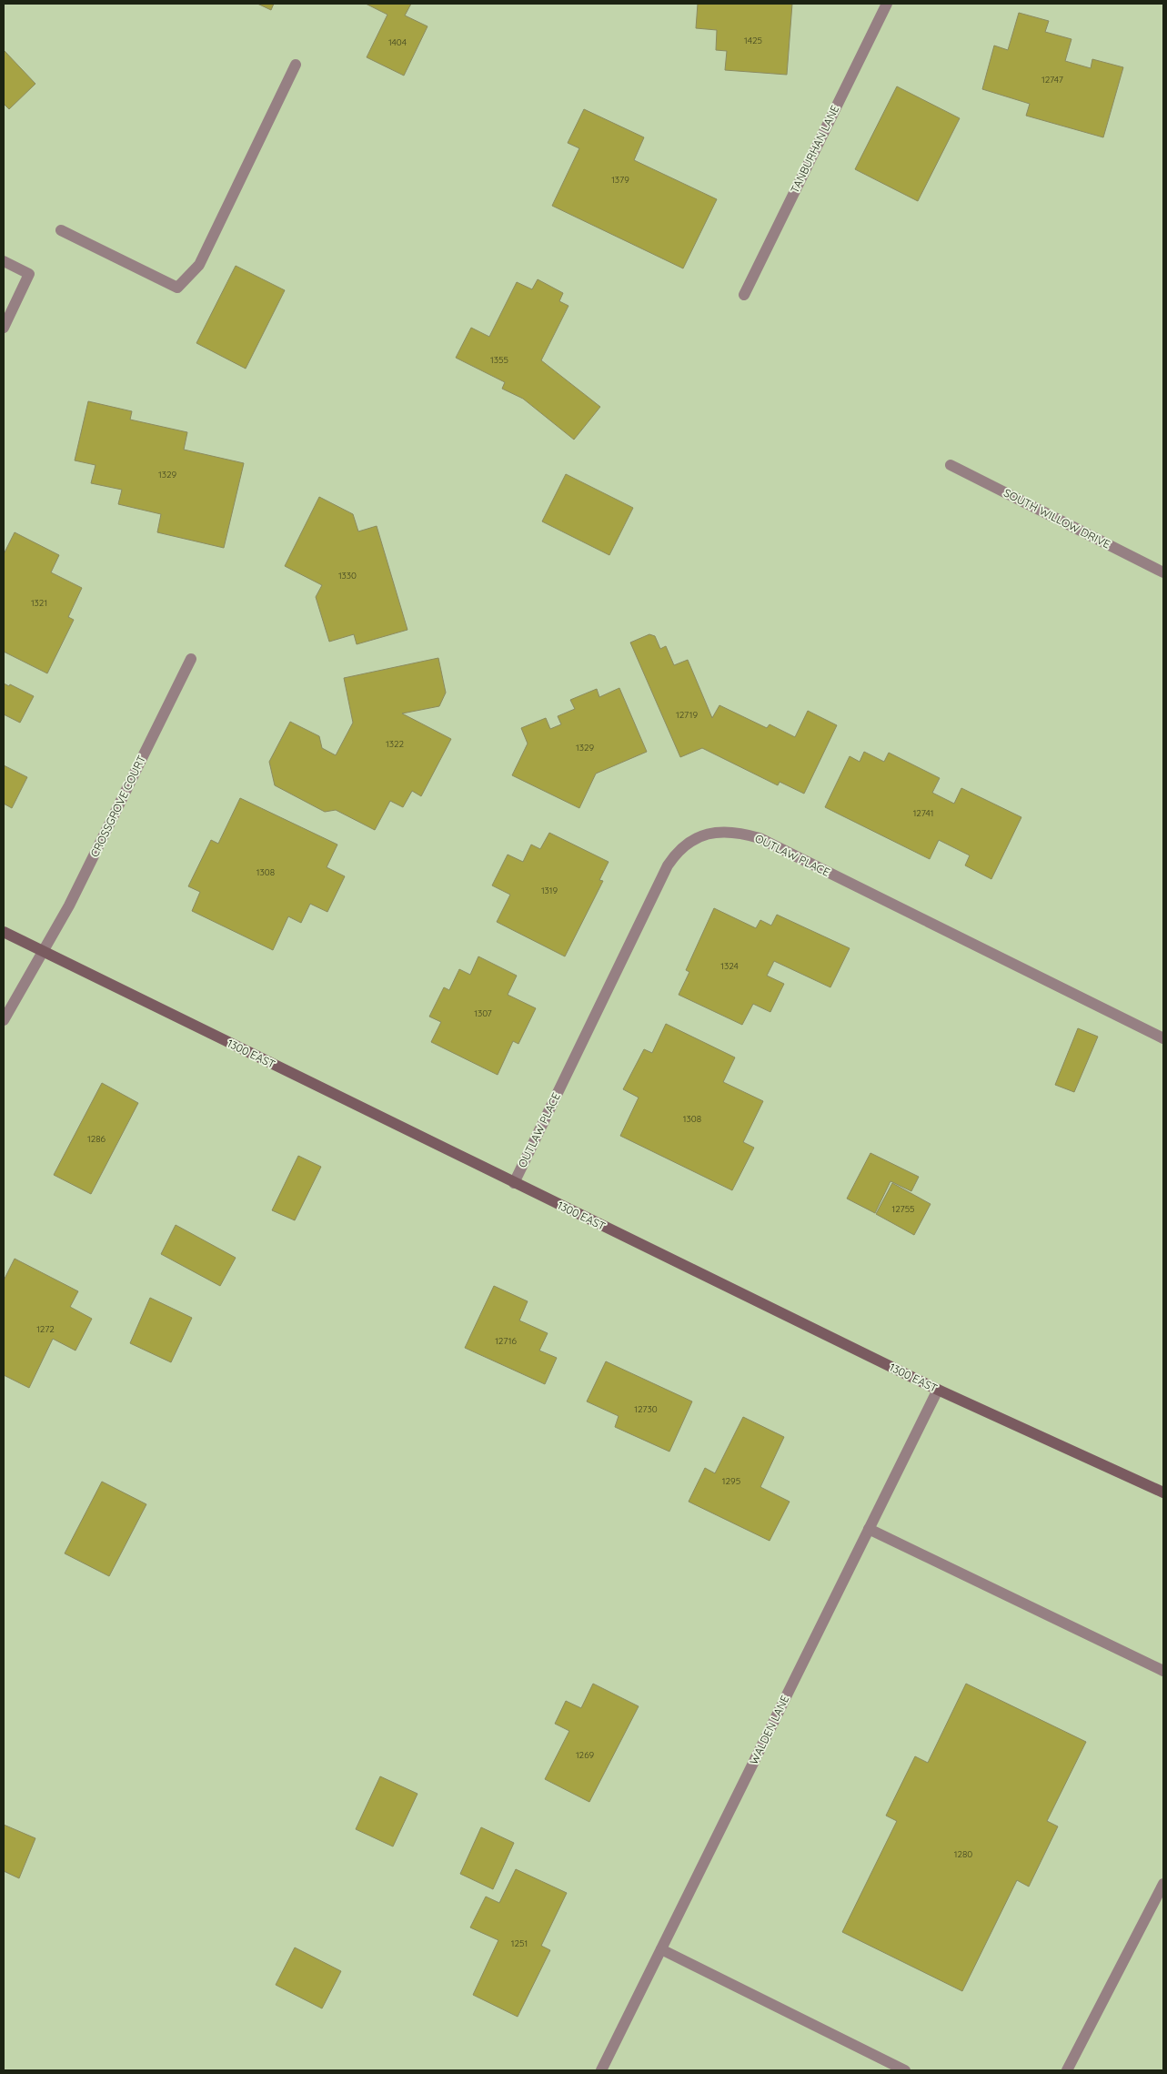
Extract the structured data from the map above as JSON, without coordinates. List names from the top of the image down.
{
  "streets": {
    "main road": ["1300 EAST"],
    "street": [
      "TANBURHAN LANE",
      "SOUTH WILLOW DRIVE",
      "CROSSGROVE COURT",
      "OUTLAW PLACE",
      "WALDEN LANE"
    ]
  },
  "crossings": [
    ["CROSSGROVE COURT", "1300 EAST"],
    ["OUTLAW PLACE", "1300 EAST"],
    ["1300 EAST", "WALDEN LANE"]
  ],
  "house_numbers": [
    "1425",
    "1404",
    "12747",
    "1379",
    "1355",
    "1329",
    "1330",
    "1321",
    "12719",
    "1322",
    "1329",
    "12741",
    "1308",
    "1319",
    "1324",
    "1307",
    "1308",
    "1286",
    "12755",
    "1272",
    "12716",
    "12730",
    "1295",
    "1269",
    "1280",
    "1251"
  ]
}
